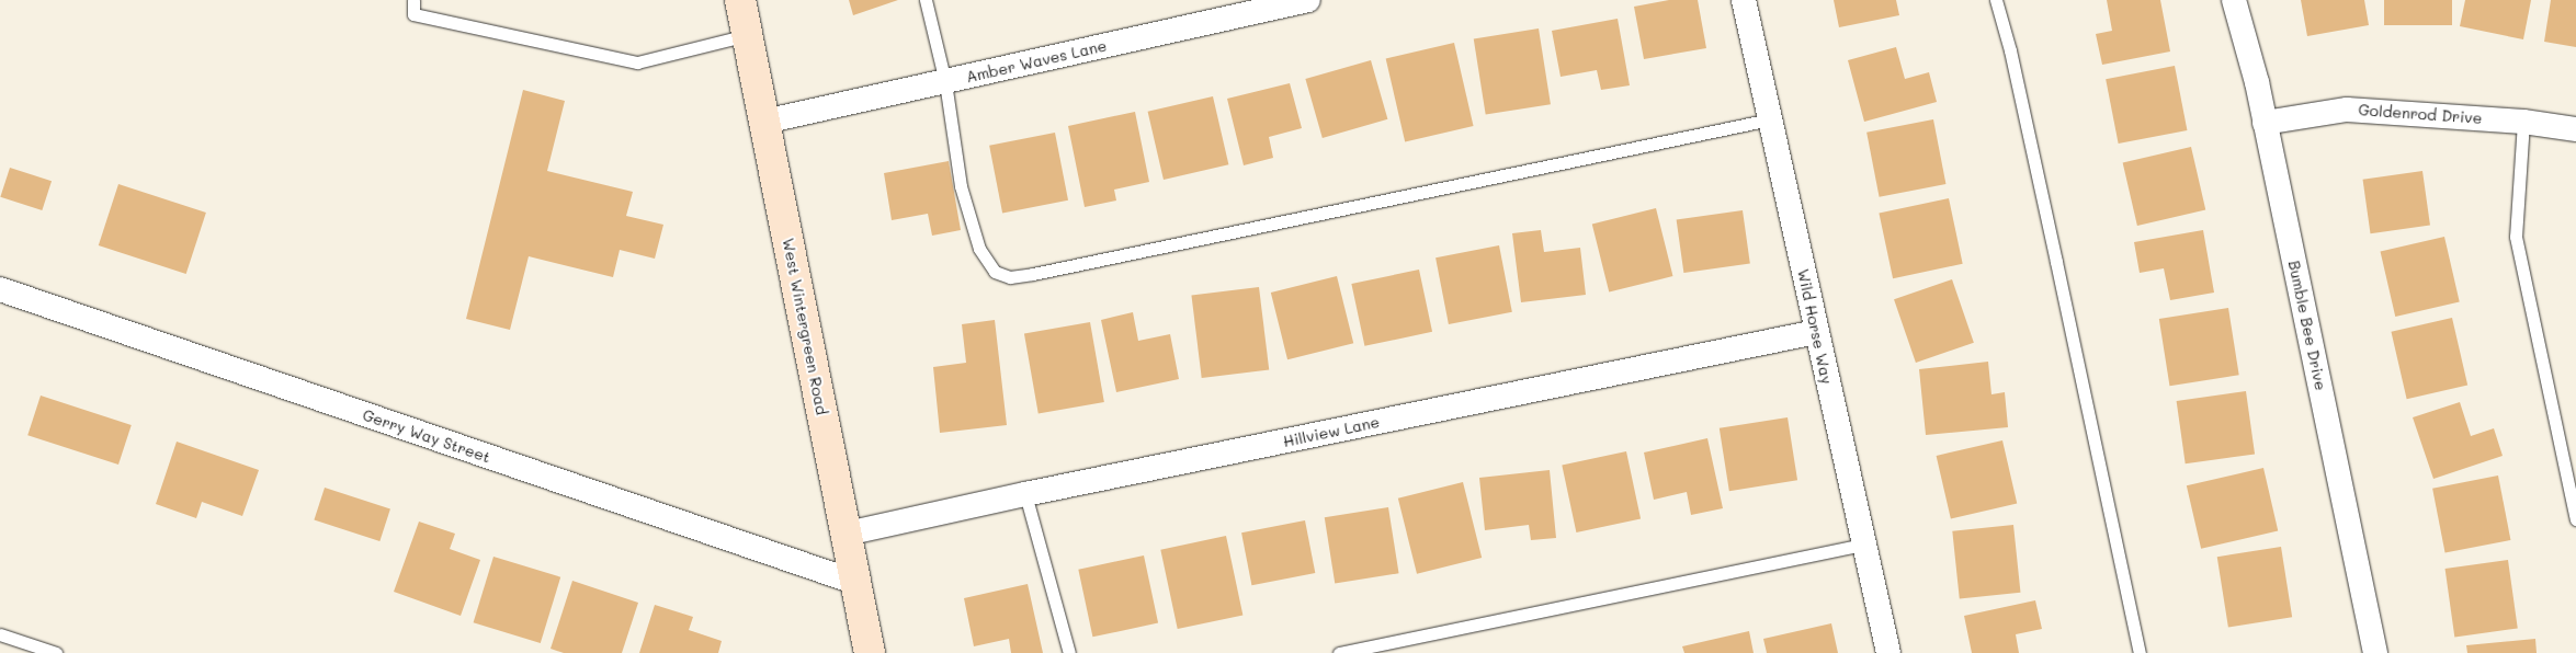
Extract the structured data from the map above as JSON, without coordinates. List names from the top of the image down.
{
  "streets": {
    "main road": ["West Wintergreen Road"],
    "street": [
      "Amber Waves Lane",
      "Goldenrod Drive",
      "Bumble Bee Drive",
      "Wild Horse Way",
      "Hillview Lane",
      "Gerry Way Street"
    ]
  },
  "crossings": [
    ["Amber Waves Lane", "West Wintergreen Road"],
    ["Goldenrod Drive", "Bumble Bee Drive"],
    ["West Wintergreen Road", "Hillview Lane"],
    ["West Wintergreen Road", "Gerry Way Street"],
    ["Wild Horse Way", "Hillview Lane"]
  ]
}
